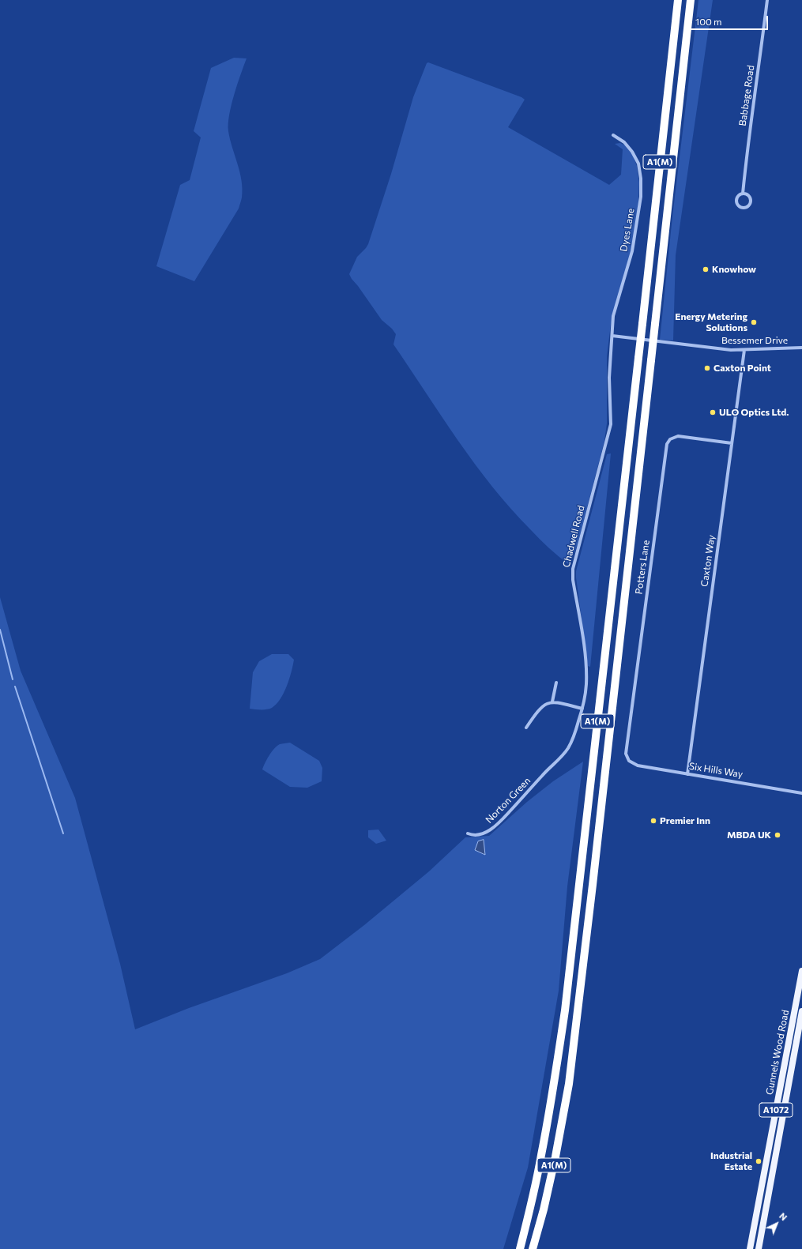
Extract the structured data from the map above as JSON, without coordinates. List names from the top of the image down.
{
  "streets": {
    "highway": ["A1(M)"],
    "main road": ["Gunnels Wood Road", "A1072"],
    "street": [
      "Babbage Road",
      "Dyes Lane",
      "Bessemer Drive",
      "Chadwell Road",
      "Caxton Way",
      "Potters Lane",
      "Six Hills Way",
      "Norton Green"
    ]
  },
  "crossings": [
    ["Dyes Lane", "Bessemer Drive"],
    ["Dyes Lane", "Chadwell Road"],
    ["Bessemer Drive", "Chadwell Road"],
    ["Bessemer Drive", "Caxton Way"],
    ["Chadwell Road", "Norton Green"],
    ["Caxton Way", "Potters Lane"],
    ["Caxton Way", "Six Hills Way"],
    ["Potters Lane", "Six Hills Way"]
  ],
  "places": [
    "Knowhow",
    "Energy Metering Solutions",
    "Caxton Point",
    "ULO Optics Ltd.",
    "Premier Inn",
    "MBDA UK",
    "Industrial Estate"
  ],
  "scale_bar": "100 m",
  "north": "top right"
}
